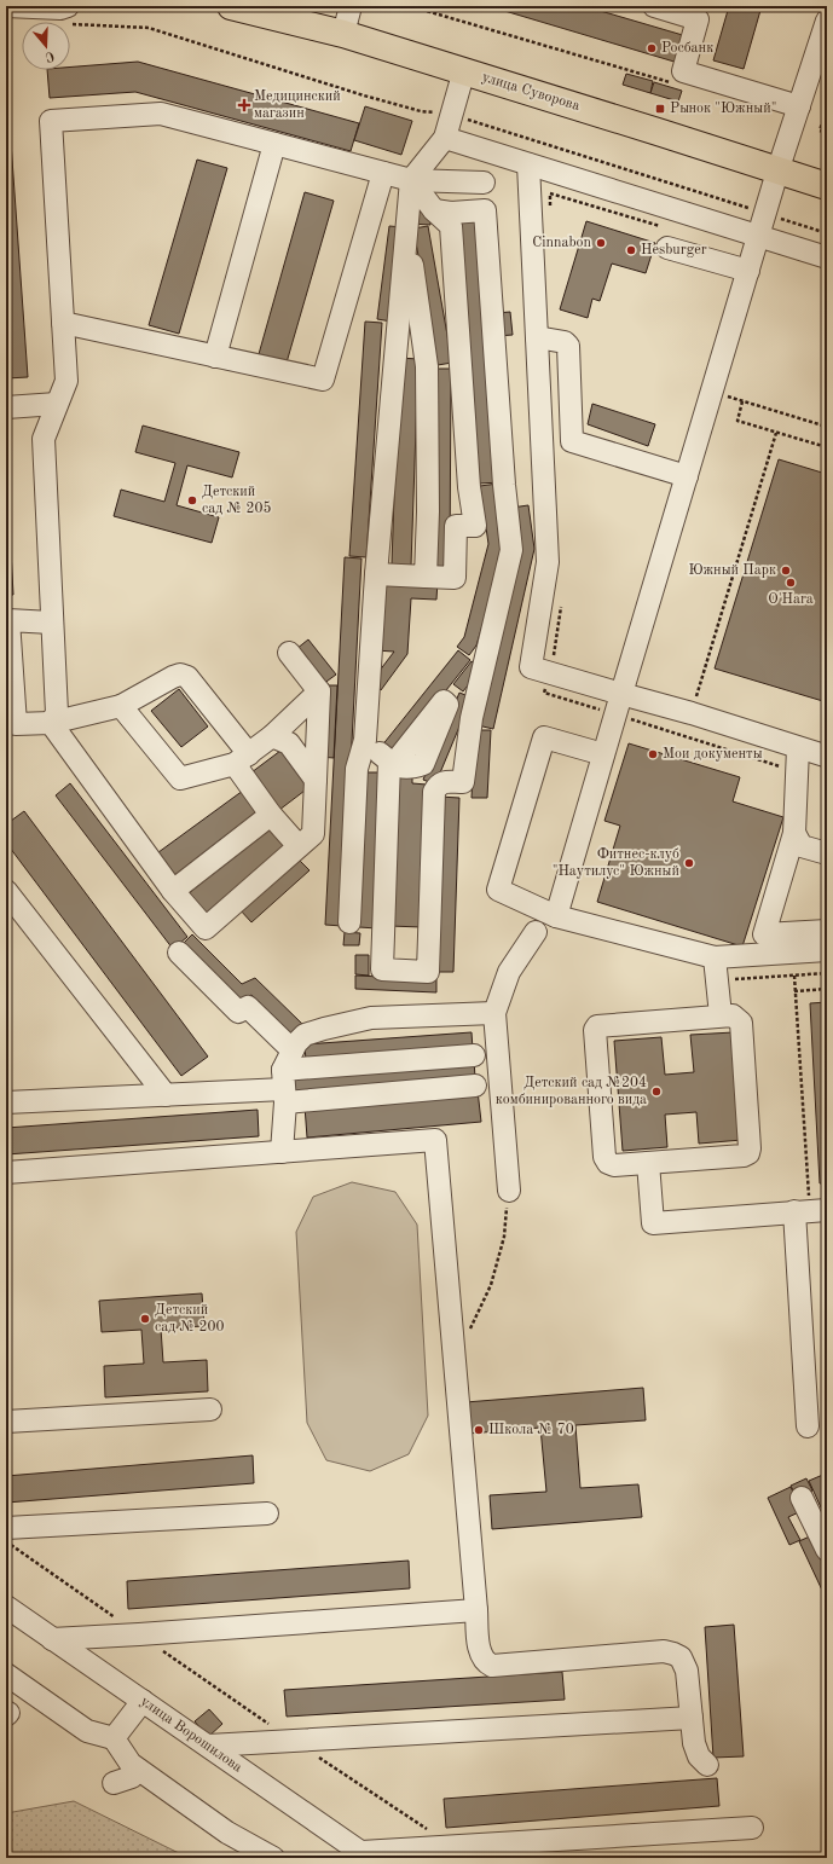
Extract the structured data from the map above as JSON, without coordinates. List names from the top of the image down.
{
  "streets": {
    "main road": ["улица Суворова"],
    "street": ["улица Ворошилова"]
  },
  "places": {
    "other": [
      "Росбанк",
      "Cinnabon",
      "Hesburger",
      "Детский сад № 205",
      "Южный Парк",
      "O'Hara",
      "Мои документы",
      "Фитнес-клуб \"Наутилус\" Южный",
      "Детский сад №204 комбинированного вида",
      "Детский сад № 200",
      "Школа № 70"
    ],
    "health": ["Медицинский магазин"],
    "transit": ["Рынок \"Южный\""]
  },
  "north": "bottom"
}
